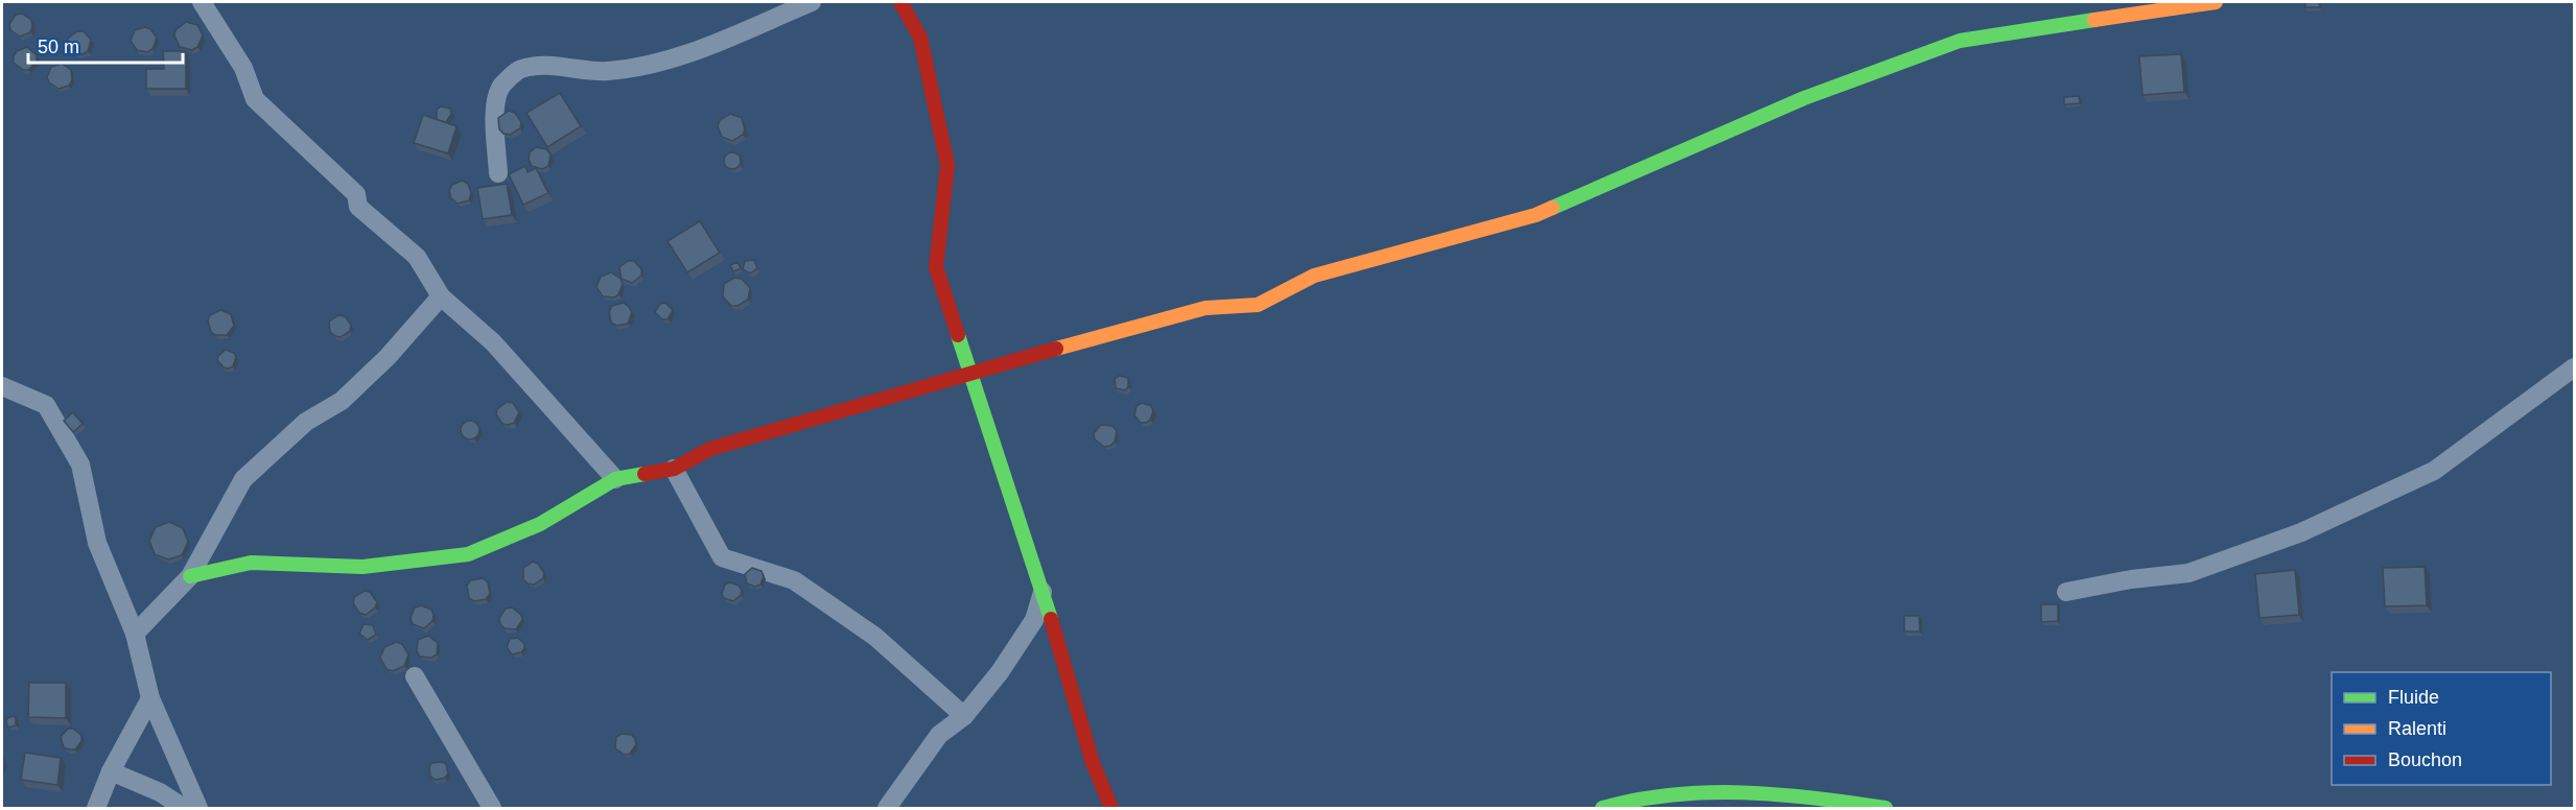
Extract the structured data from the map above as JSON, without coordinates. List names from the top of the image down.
{
  "legend": ["Fluide", "Ralenti", "Bouchon"],
  "scale_bar": "50 m"
}
